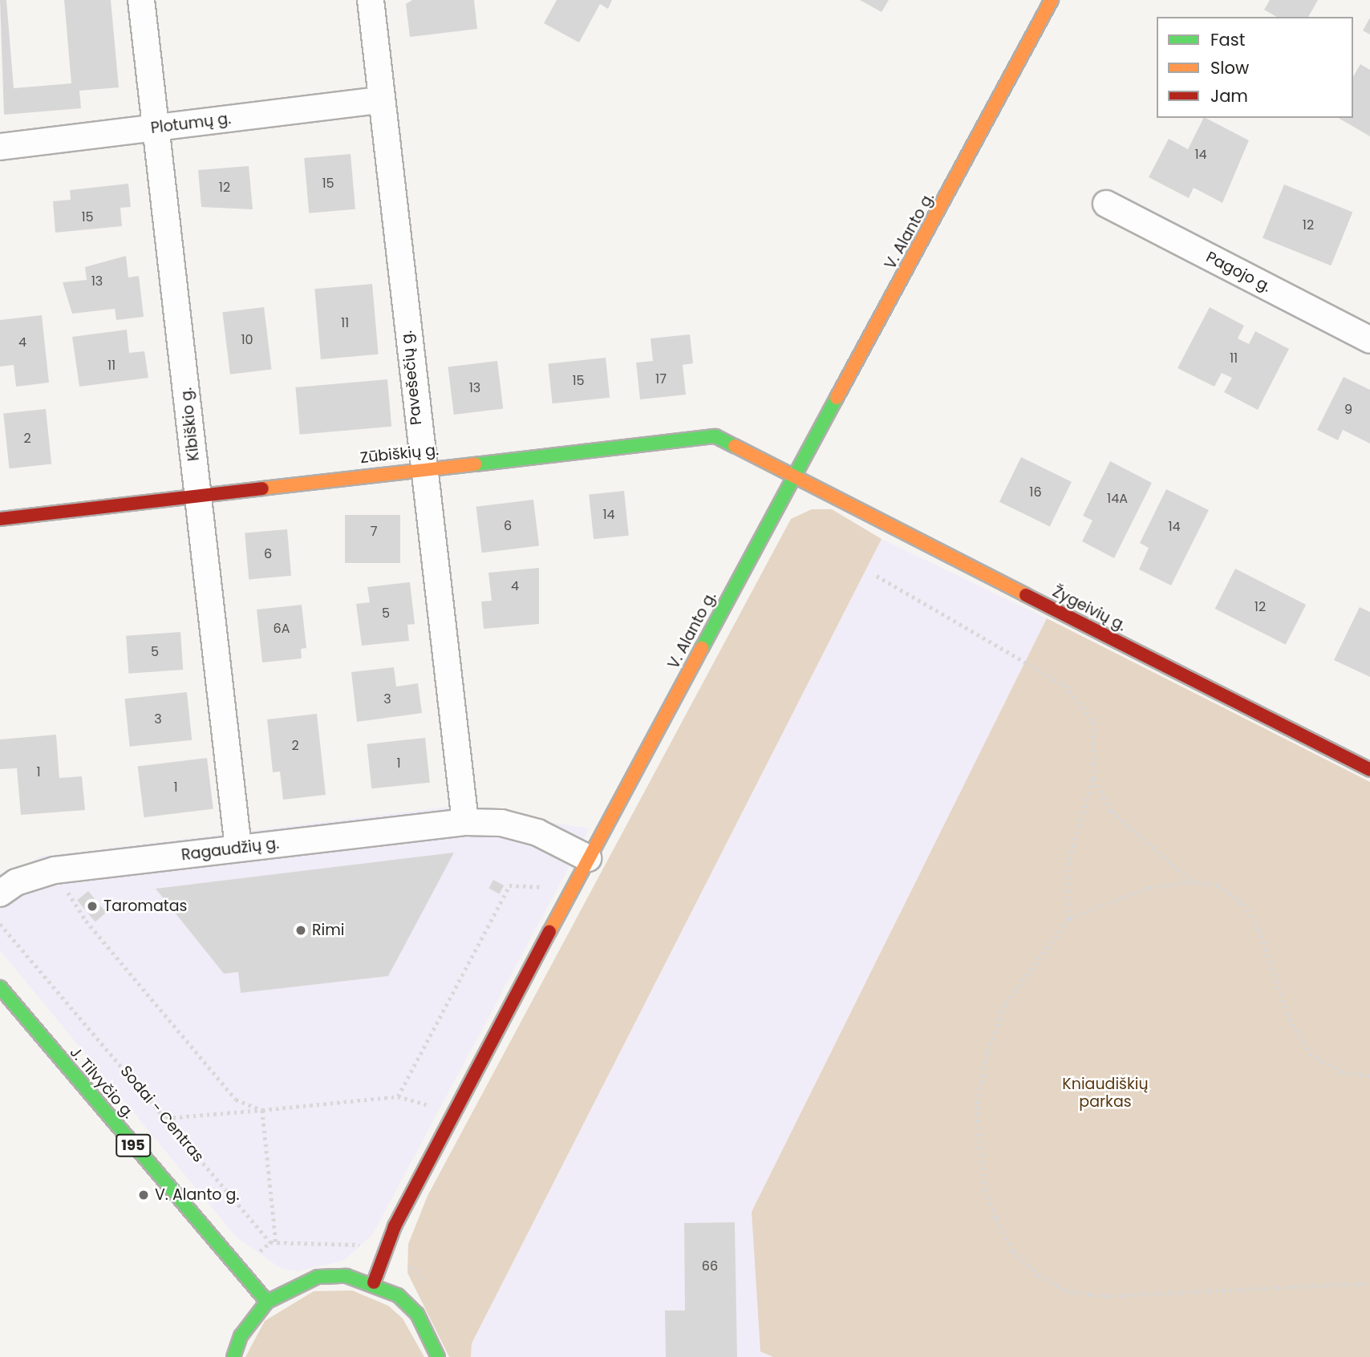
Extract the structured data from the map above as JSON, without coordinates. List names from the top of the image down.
{
  "streets": {
    "main road": [
      "V. Alanto g.",
      "Zūbiškių g.",
      "Žygeivių g.",
      "J. Tilvyčio g.",
      "195"
    ],
    "street": [
      "Plotumų g.",
      "Pagojo g.",
      "Pavešečių g.",
      "Kibiškio g.",
      "Ragaudžių g."
    ],
    "path": ["Sodai - Centras"]
  },
  "crossings": [
    ["Plotumų g.", "Pavešečių g."],
    ["Plotumų g.", "Kibiškio g."],
    ["V. Alanto g.", "Zūbiškių g."],
    ["V. Alanto g.", "Žygeivių g."],
    ["V. Alanto g.", "Ragaudžių g."],
    ["Pavešečių g.", "Zūbiškių g."],
    ["Pavešečių g.", "Ragaudžių g."],
    ["Kibiškio g.", "Zūbiškių g."],
    ["Kibiškio g.", "Ragaudžių g."],
    ["Zūbiškių g.", "Žygeivių g."]
  ],
  "parks": ["Kniaudiškių parkas"],
  "places": ["Taromatas", "Rimi", "V. Alanto g."],
  "house_numbers": [
    "14",
    "15",
    "12",
    "15",
    "12",
    "13",
    "11",
    "10",
    "4",
    "11",
    "11",
    "17",
    "15",
    "13",
    "9",
    "2",
    "16",
    "14A",
    "14",
    "6",
    "14",
    "7",
    "6",
    "4",
    "12",
    "5",
    "6A",
    "5",
    "3",
    "3",
    "2",
    "1",
    "1",
    "1",
    "66"
  ],
  "legend": ["Fast", "Slow", "Jam"]
}
